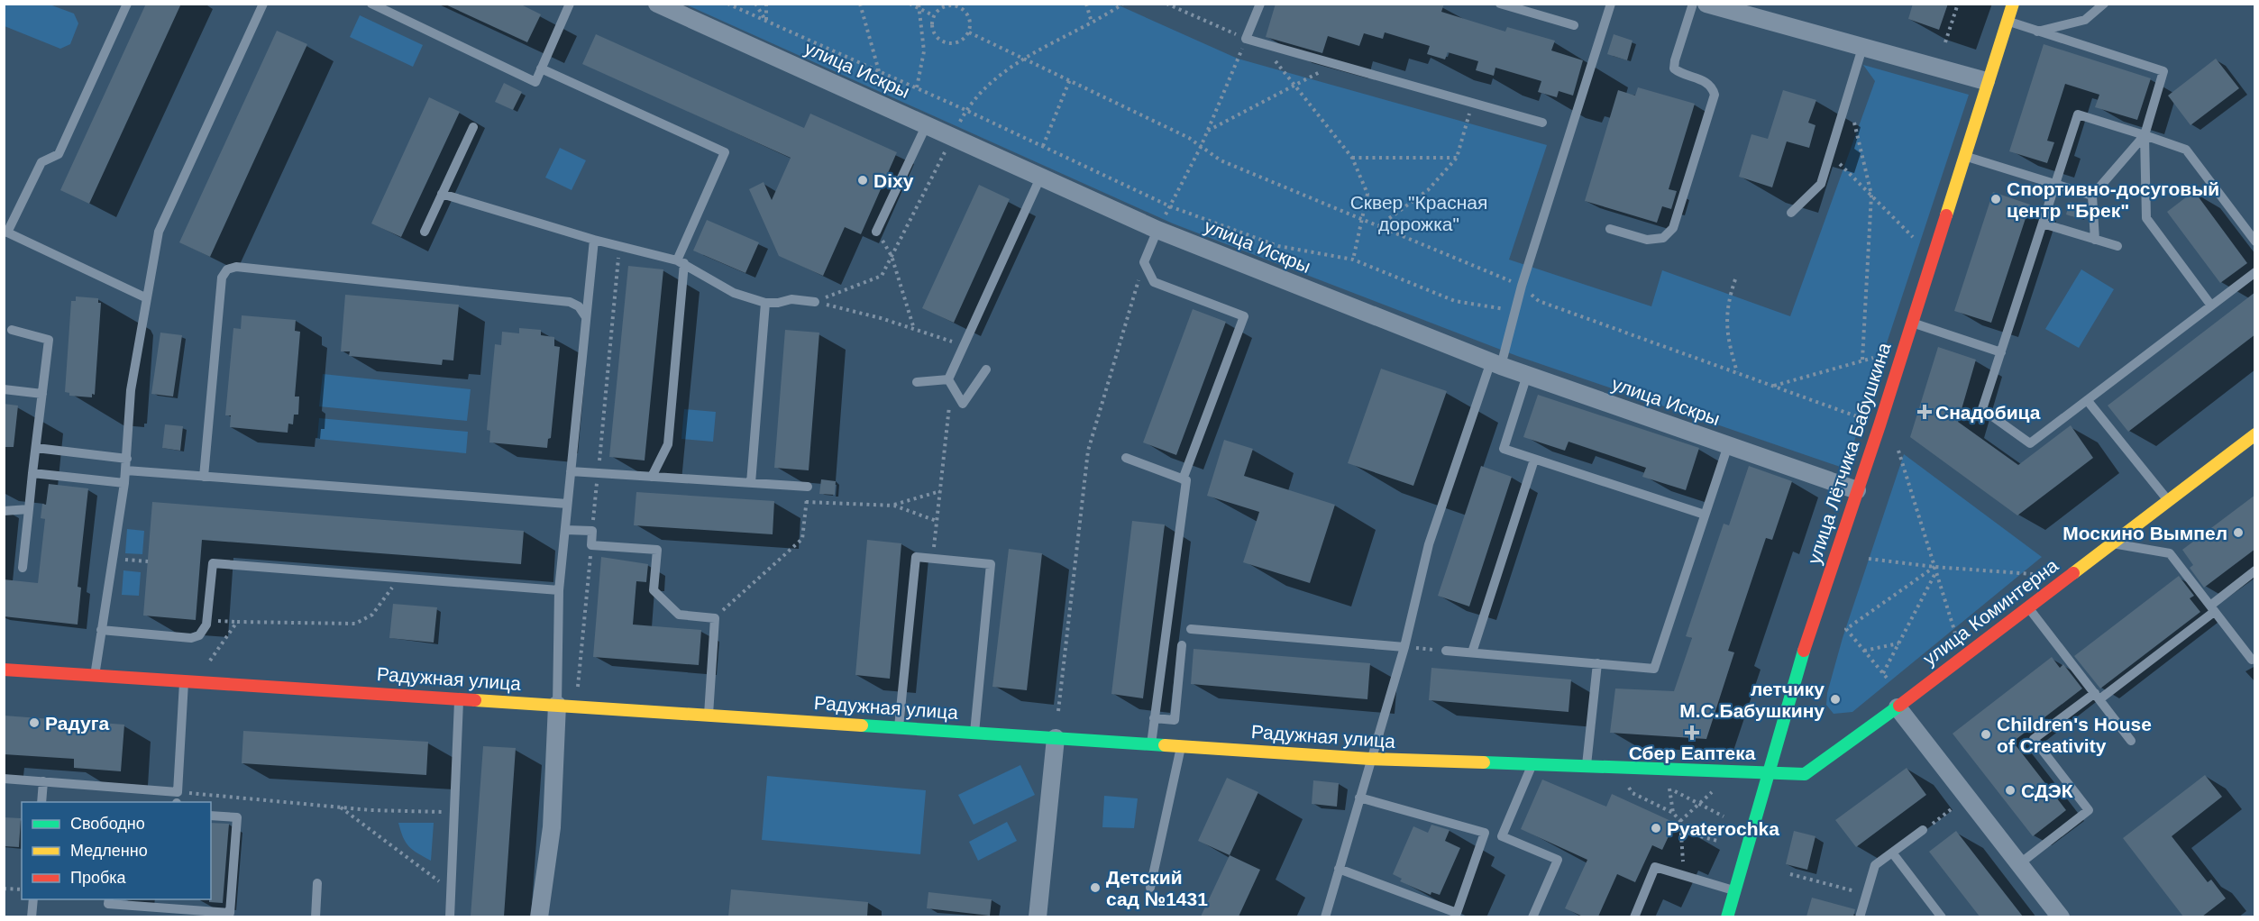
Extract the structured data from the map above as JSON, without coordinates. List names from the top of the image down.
{
  "streets": {
    "street": [
      "улица Искры",
      "улица Лётчика Бабушкина",
      "улица Коминтерна",
      "Радужная улица"
    ]
  },
  "crossings": [
    ["улица Искры", "улица Лётчика Бабушкина"],
    ["улица Лётчика Бабушкина", "улица Коминтерна"],
    ["улица Лётчика Бабушкина", "Радужная улица"],
    ["улица Коминтерна", "Радужная улица"]
  ],
  "parks": ["Сквер \"Красная дорожка\""],
  "places": {
    "other": [
      "Dixy",
      "Спортивно-досуговый центр \"Брек\"",
      "Москино Вымпел",
      "летчику М.С.Бабушкину",
      "Радуга",
      "Children's House of Creativity",
      "СДЭК",
      "Pyaterochka",
      "Детский сад №1431"
    ],
    "health": ["Снадобица", "Сбер Еаптека"]
  },
  "legend": ["Свободно", "Медленно", "Пробка"]
}
